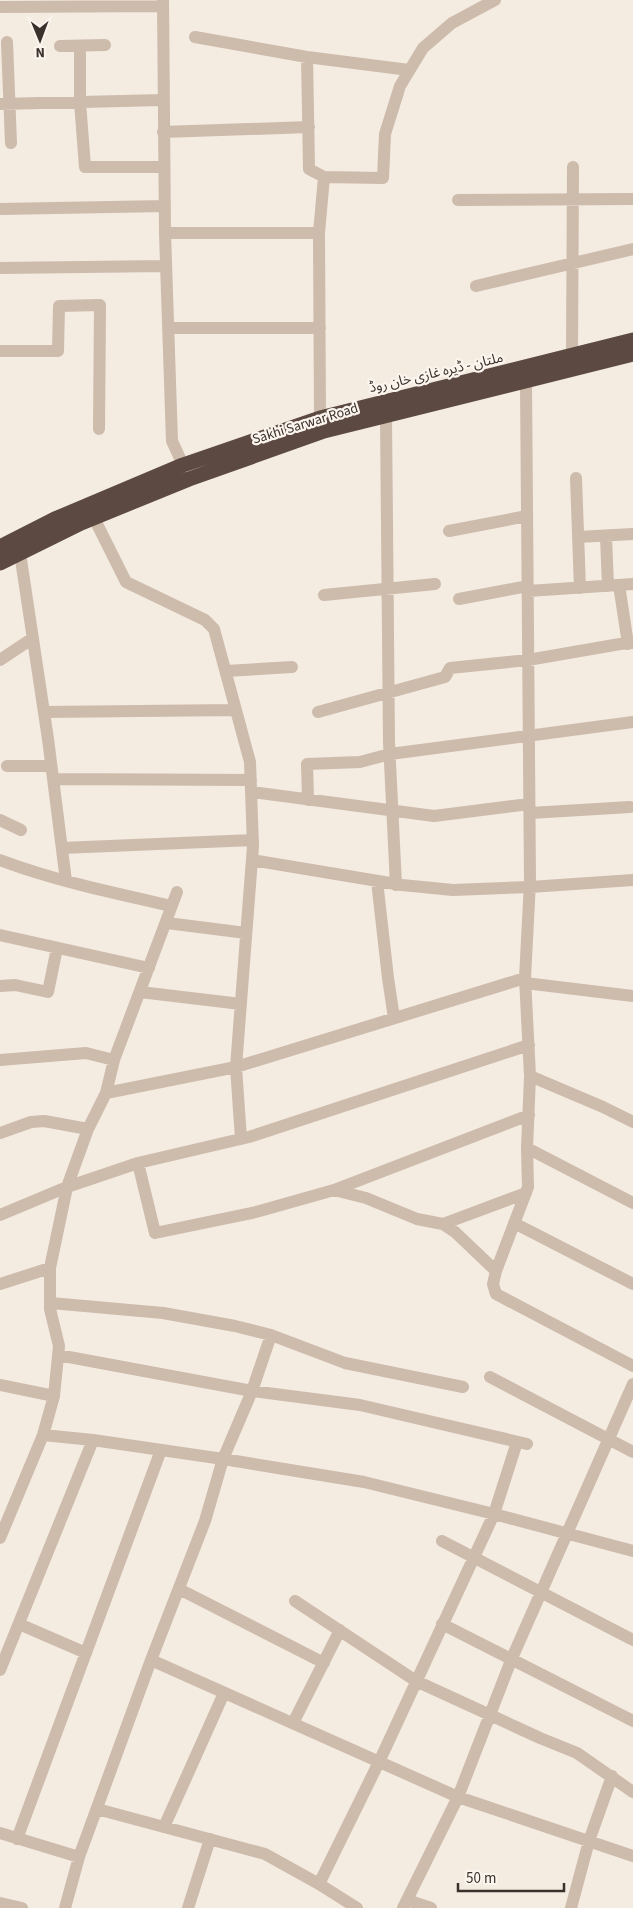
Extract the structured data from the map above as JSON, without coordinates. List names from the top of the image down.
{
  "streets": {
    "highway": ["ملتان - ڈیرہ غازی خان روڈ", "Sakhi Sarwar Road"]
  },
  "crossings": [
    ["ملتان - ڈیرہ غازی خان روڈ", "Sakhi Sarwar Road"]
  ],
  "scale_bar": "50 m",
  "north": "bottom"
}
